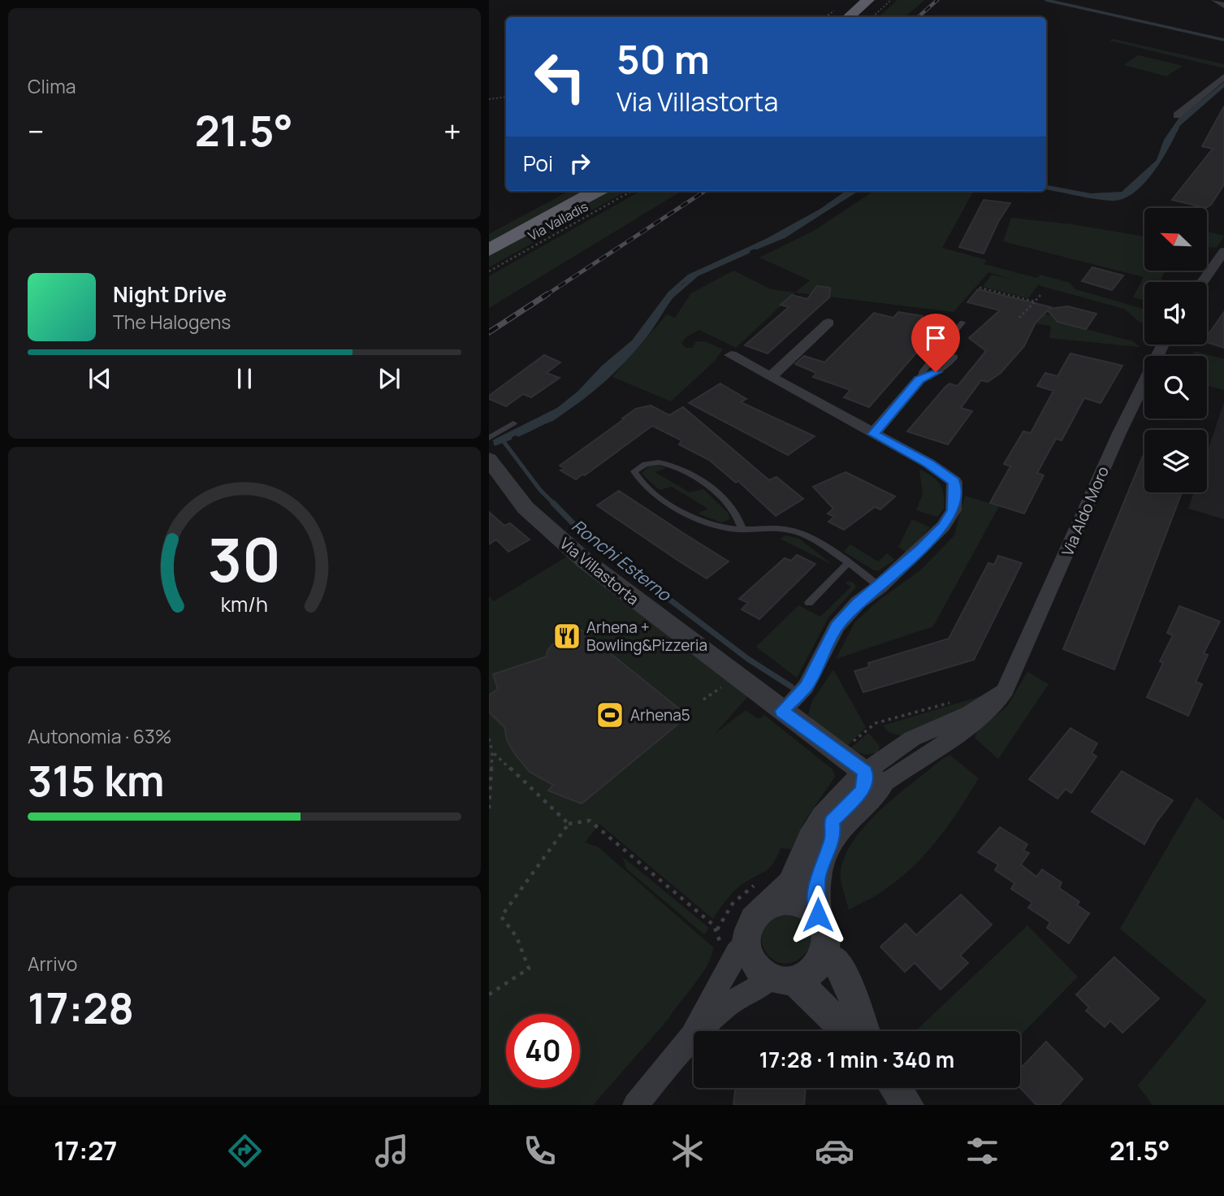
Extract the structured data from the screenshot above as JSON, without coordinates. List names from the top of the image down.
{
  "streets": {
    "street": ["Via Aldo Moro", "Via Villastorta"],
    "path": ["Via Valladis"]
  },
  "crossings": [
    ["Via Aldo Moro", "Via Villastorta"]
  ],
  "water": ["Ronchi Esterno"],
  "places": {
    "restaurant": ["Arhena + Bowling&Pizzeria"],
    "sports": ["Arhena5"]
  },
  "north": "top left",
  "page": {
    "tile": [
      "Clima",
      ["Autonomia · 63%", "315 km"],
      ["Arrivo", "17:28"]
    ],
    "turn": ["50 m", "Via Villastorta"],
    "heat": ["−", "21.5°", "+"],
    "then": "Poi",
    "song": ["Night Drive", "The Halogens"],
    "limit": "40",
    "trip": "17:28 · 1 min · 340 m",
    "tabs": ["17:27", "21.5°"],
    "gauge": ["30", "km/h"]
  }
}
